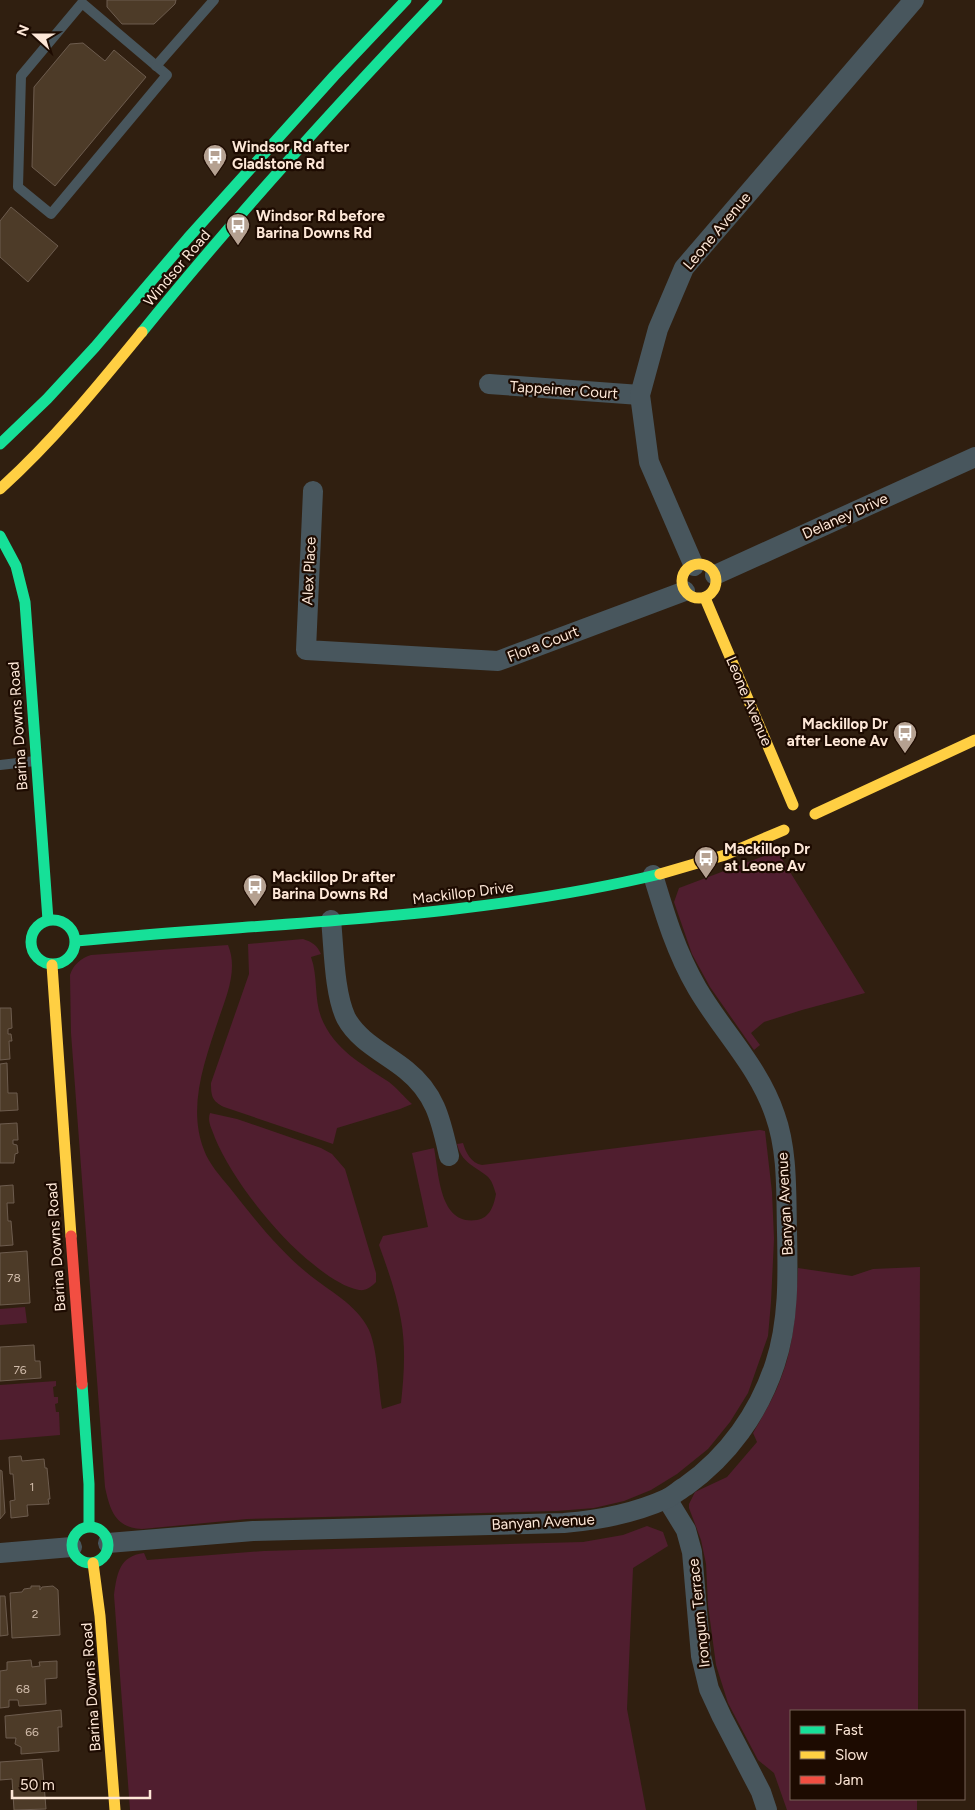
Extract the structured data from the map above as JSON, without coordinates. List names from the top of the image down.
{
  "streets": {
    "main road": [
      "Leone Avenue",
      "Windsor Road",
      "Barina Downs Road",
      "Mackillop Drive"
    ],
    "street": [
      "Tappeiner Court",
      "Delaney Drive",
      "Alex Place",
      "Flora Court",
      "Banyan Avenue",
      "Irongum Terrace"
    ]
  },
  "crossings": [
    ["Leone Avenue", "Tappeiner Court"],
    ["Leone Avenue", "Delaney Drive"],
    ["Leone Avenue", "Flora Court"],
    ["Leone Avenue", "Mackillop Drive"],
    ["Delaney Drive", "Flora Court"],
    ["Alex Place", "Flora Court"],
    ["Barina Downs Road", "Mackillop Drive"],
    ["Barina Downs Road", "Banyan Avenue"],
    ["Mackillop Drive", "Banyan Avenue"],
    ["Banyan Avenue", "Irongum Terrace"]
  ],
  "places": {
    "bus stop": [
      "Windsor Rd after Gladstone Rd",
      "Windsor Rd before Barina Downs Rd",
      "Mackillop Dr after Leone Av",
      "Mackillop Dr at Leone Av",
      "Mackillop Dr after Barina Downs Rd"
    ]
  },
  "house_numbers": [
    "78",
    "76",
    "1",
    "2",
    "68",
    "66"
  ],
  "legend": ["Fast", "Slow", "Jam"],
  "scale_bar": "50 m",
  "north": "left"
}
